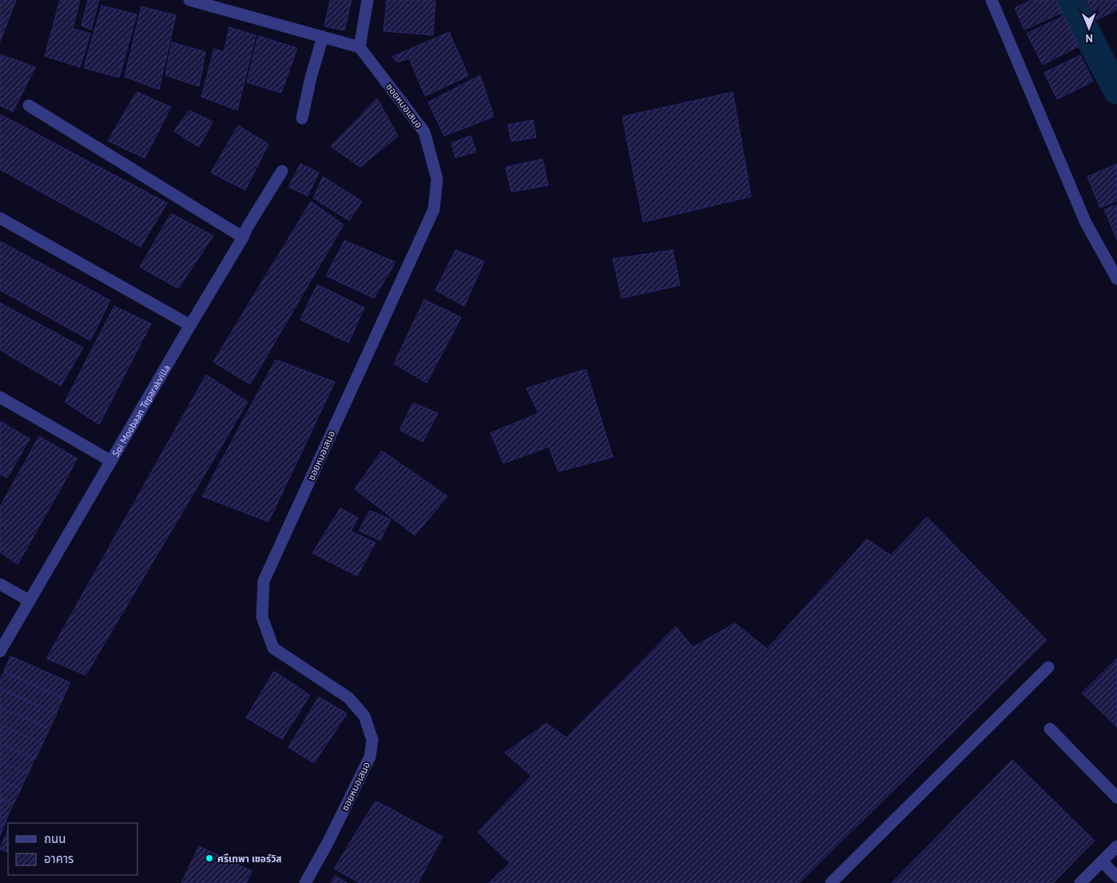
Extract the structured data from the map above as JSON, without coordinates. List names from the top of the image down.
{
  "streets": {
    "street": ["ซอยหมอเสนอ", "Soi Moobaan Teparakvilla"]
  },
  "places": ["ศรีเทพา เซอร์วิส"],
  "legend": ["ถนน", "อาคาร"],
  "north": "bottom"
}
